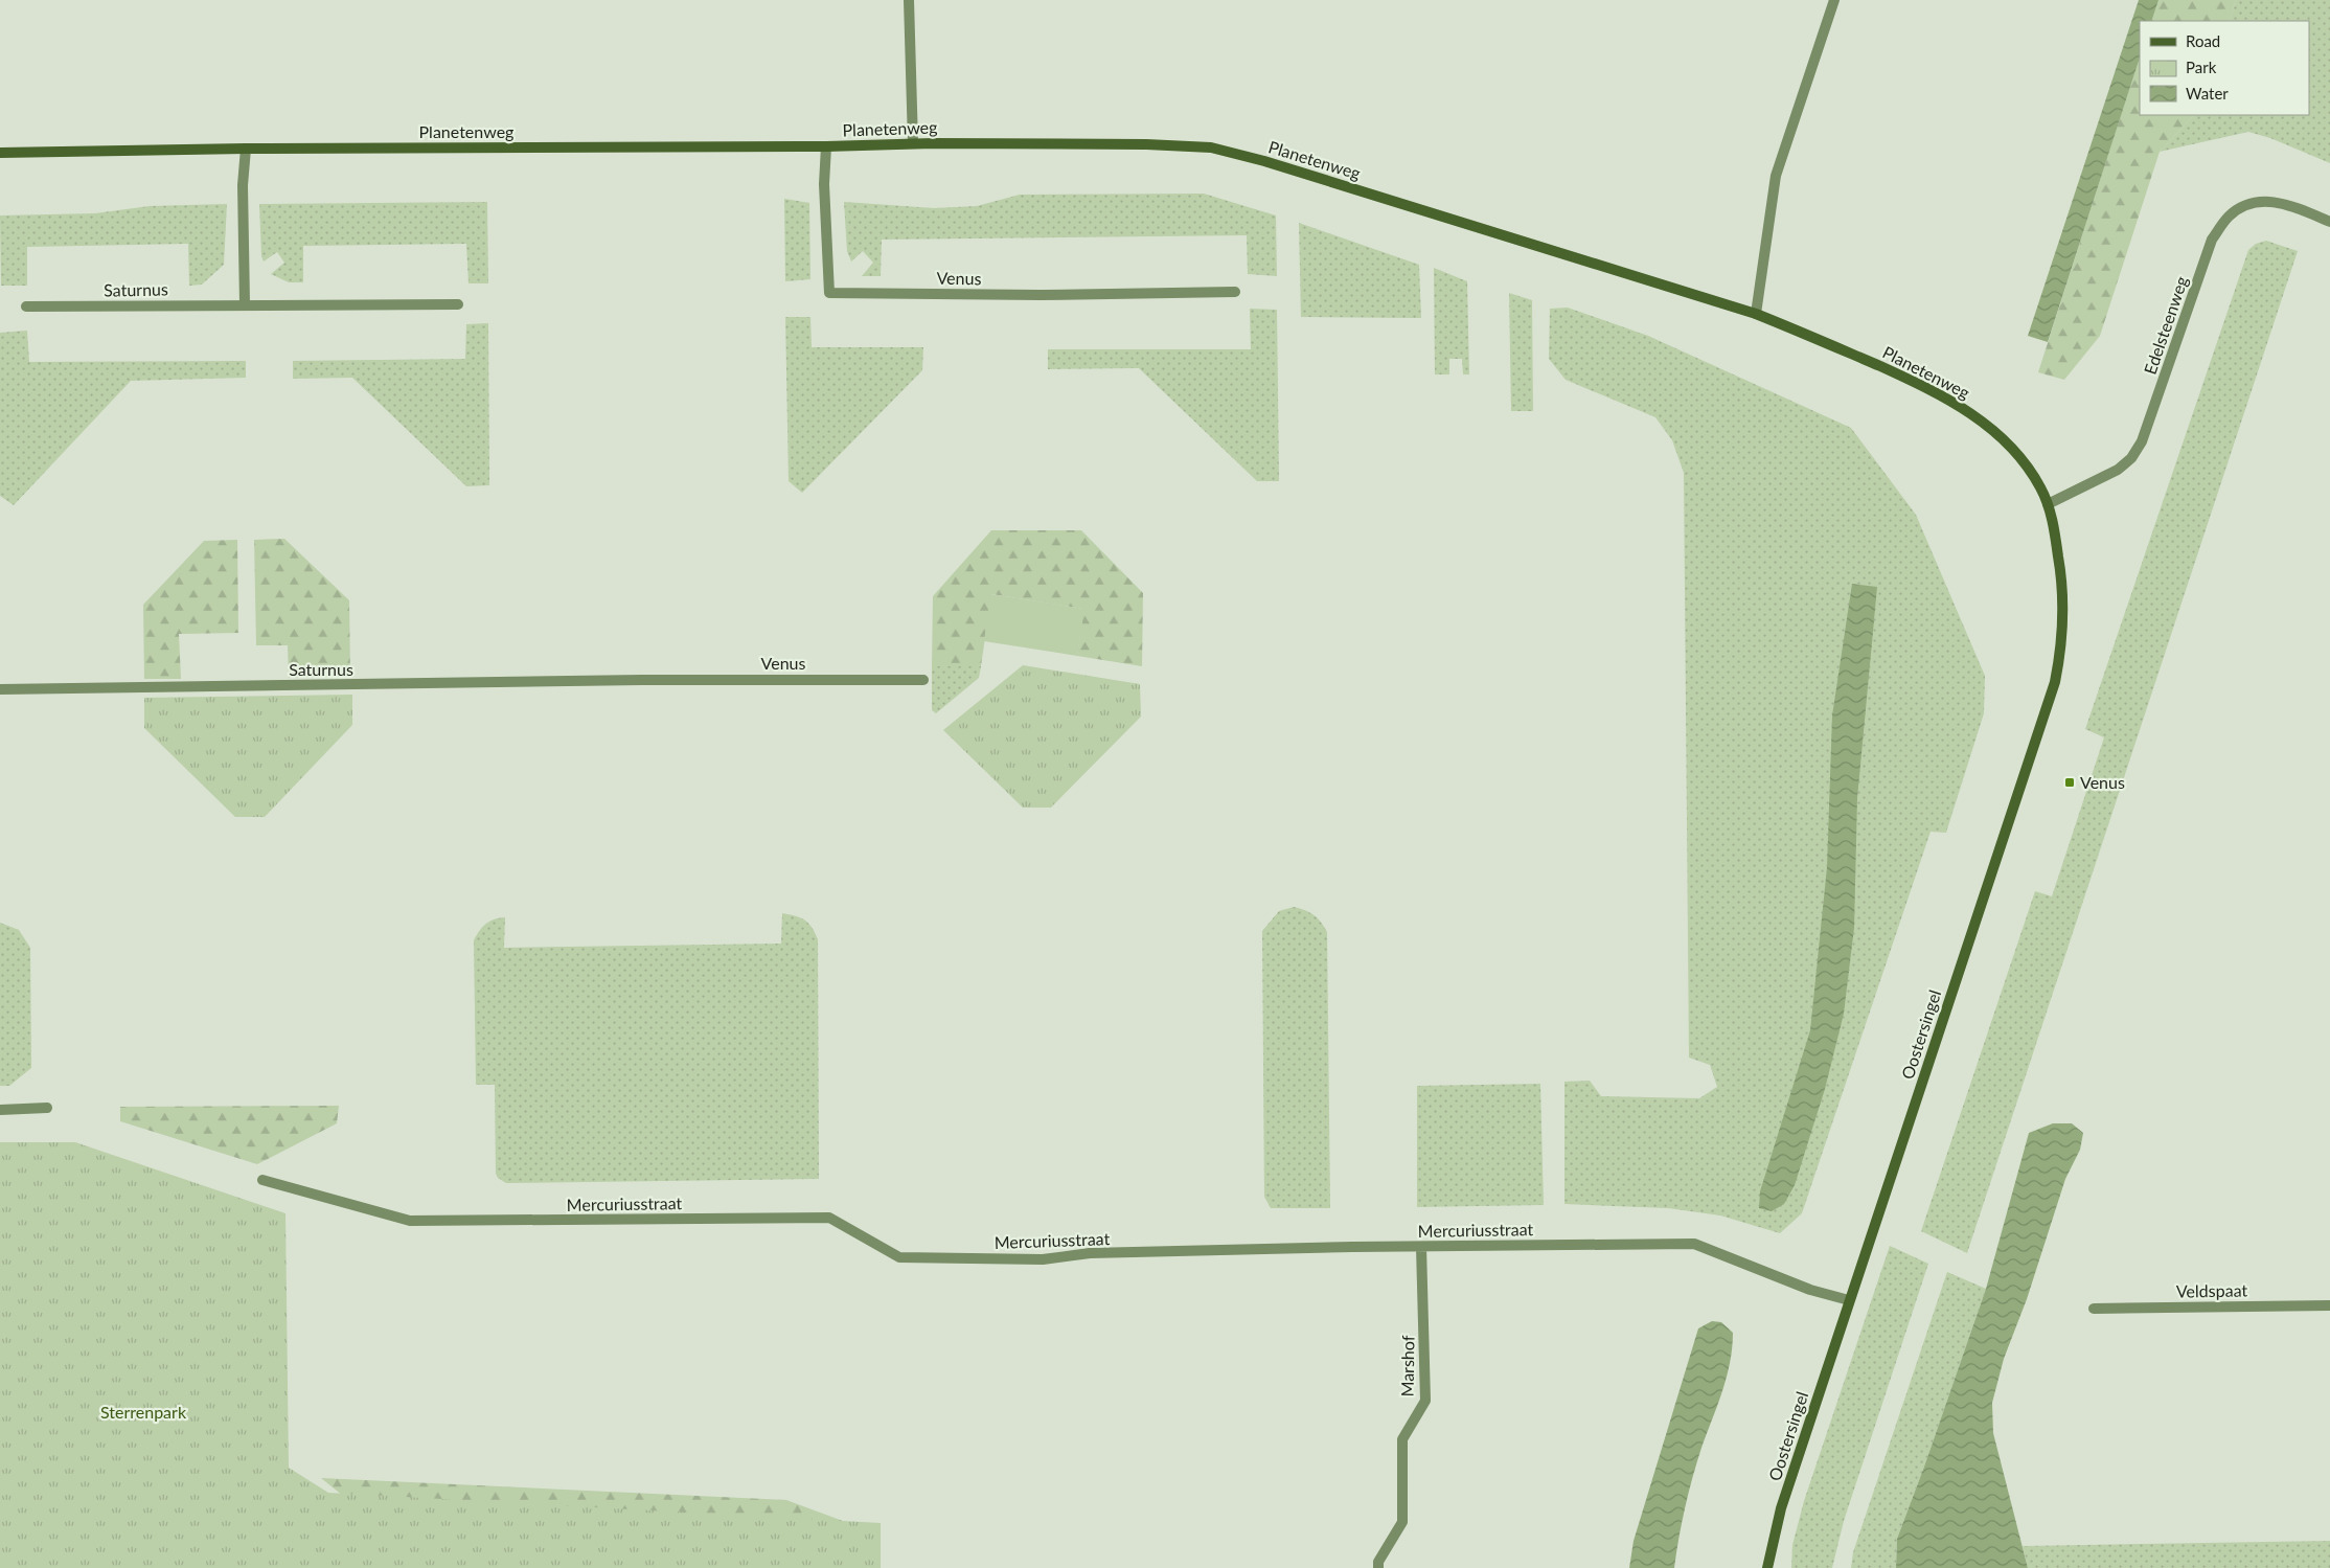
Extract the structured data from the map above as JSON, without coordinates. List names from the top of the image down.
{
  "streets": {
    "street": [
      "Planetenweg",
      "Venus",
      "Saturnus",
      "Edelsteenweg",
      "Oostersingel",
      "Mercuriusstraat",
      "Veldspaat",
      "Marshof"
    ]
  },
  "crossings": [
    ["Planetenweg", "Venus"],
    ["Planetenweg", "Edelsteenweg"],
    ["Planetenweg", "Oostersingel"],
    ["Venus", "Saturnus"],
    ["Edelsteenweg", "Oostersingel"],
    ["Oostersingel", "Mercuriusstraat"],
    ["Mercuriusstraat", "Marshof"]
  ],
  "parks": ["Sterrenpark"],
  "places": {
    "transit": ["Venus"]
  },
  "legend": ["Road", "Park", "Water"]
}
